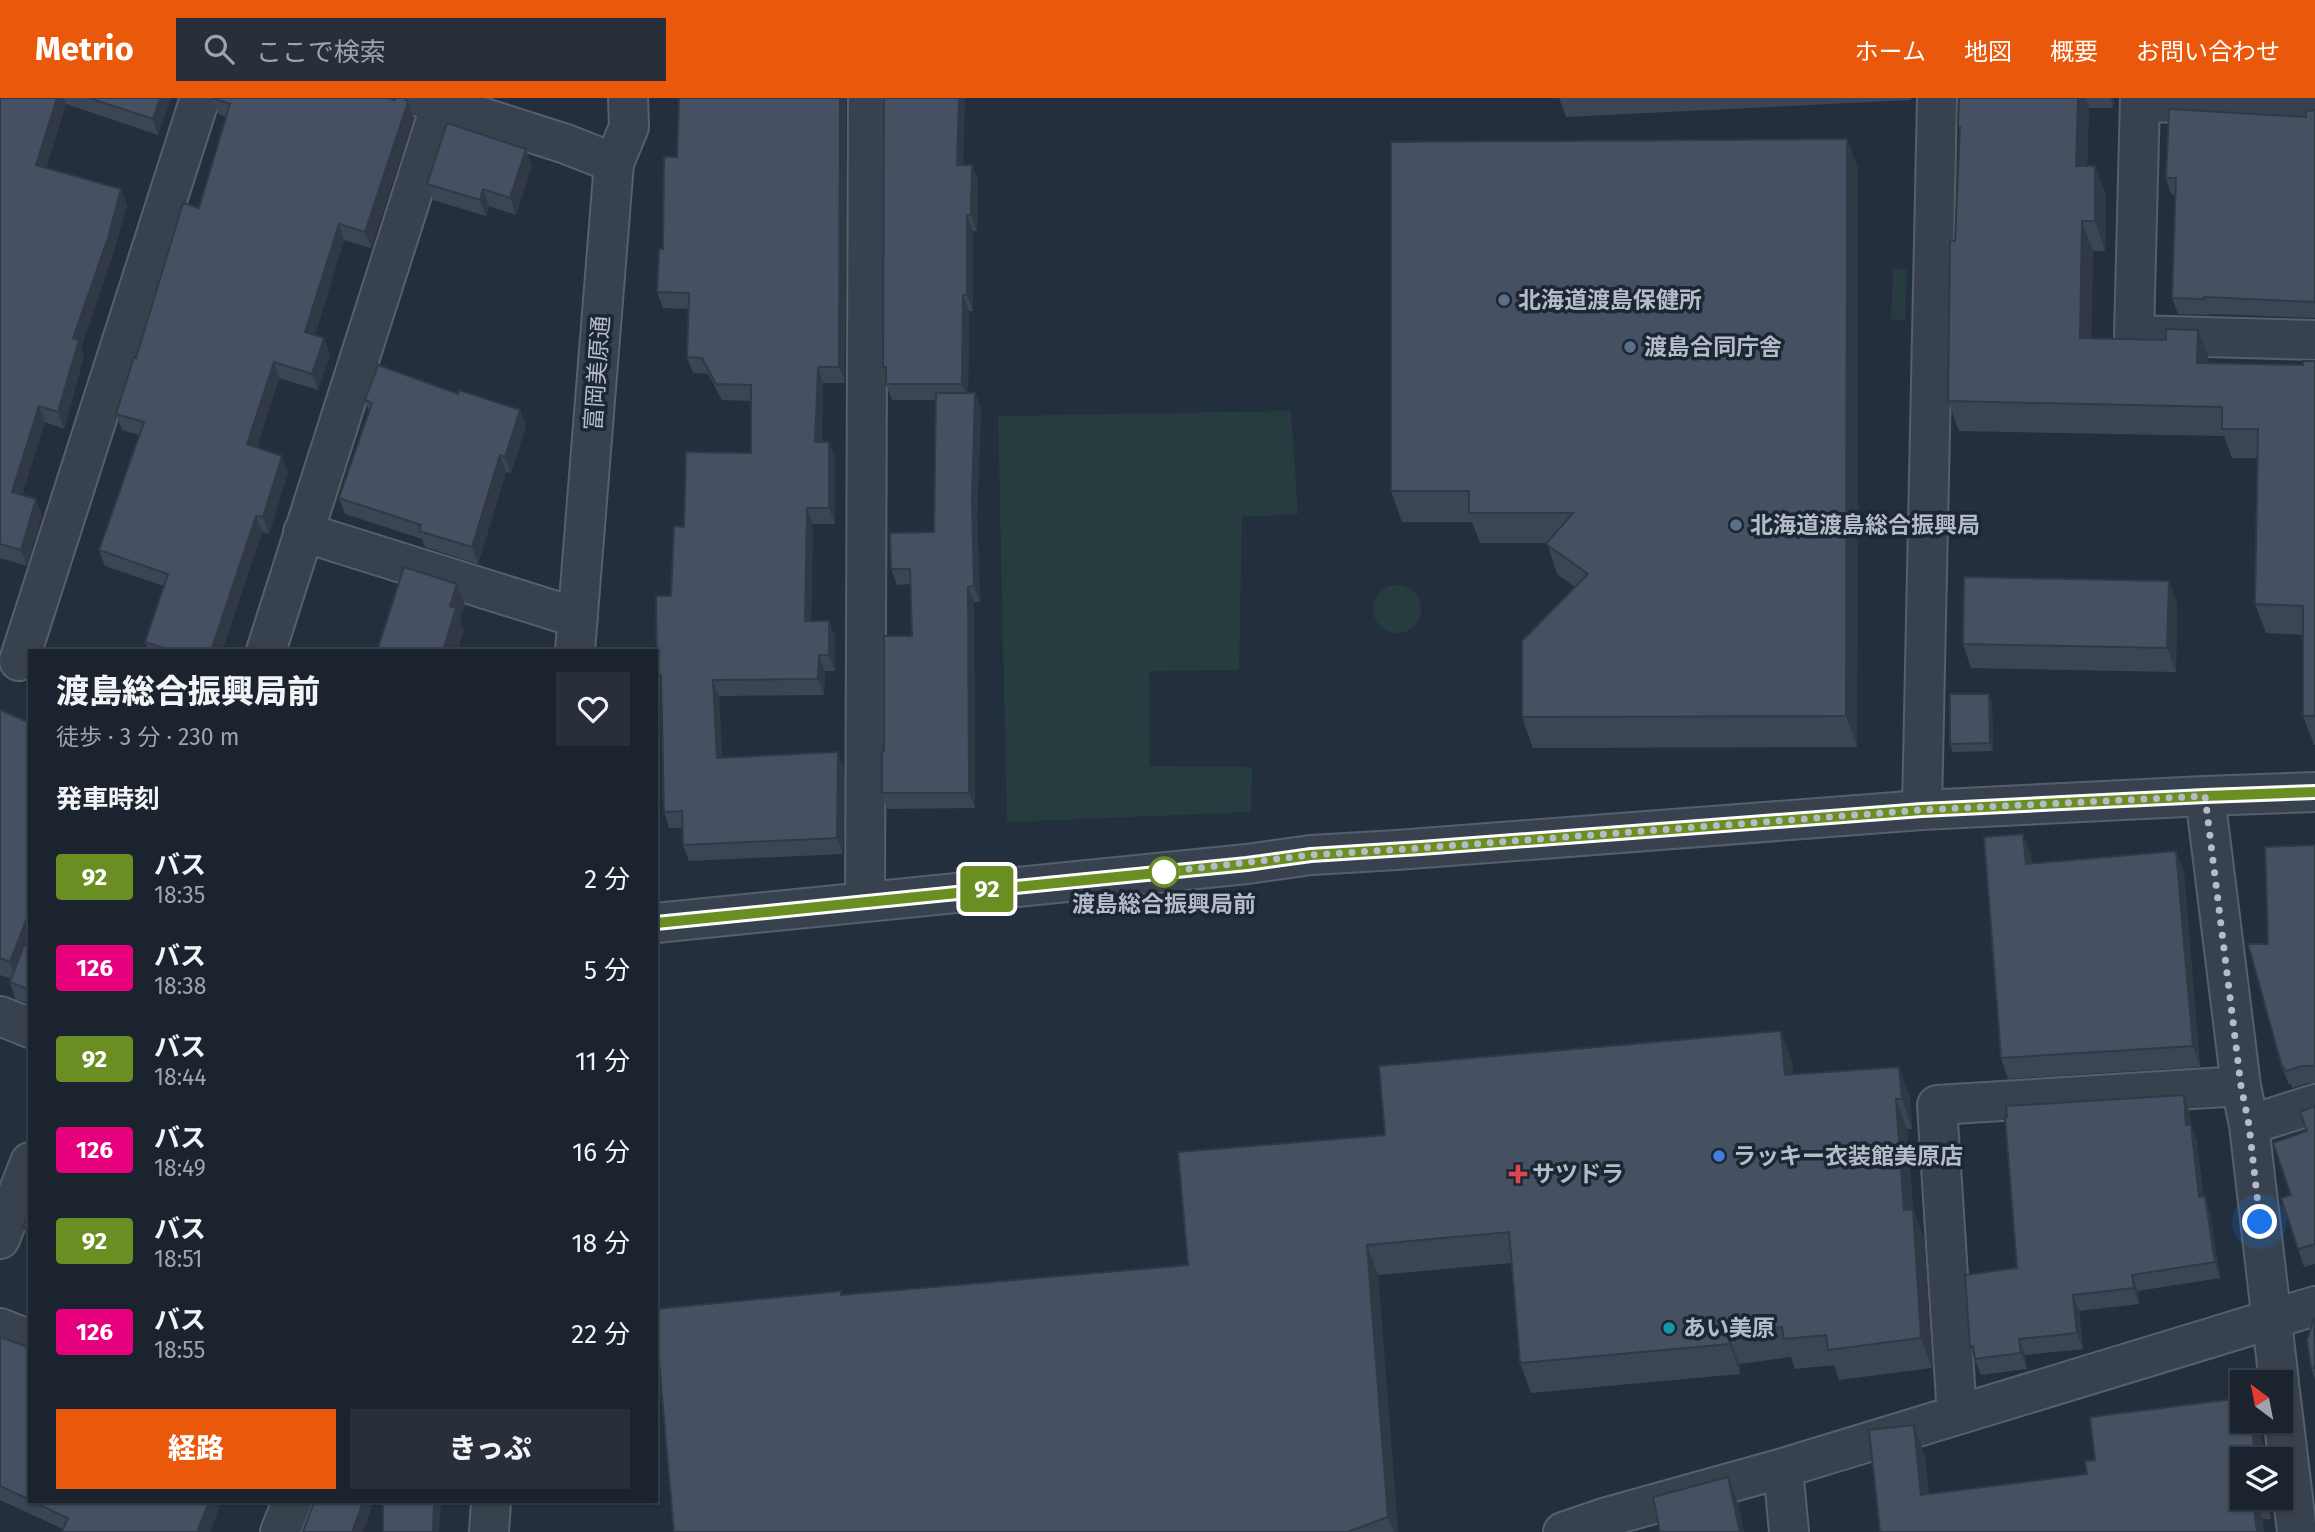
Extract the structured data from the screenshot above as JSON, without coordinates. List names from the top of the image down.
{
  "streets": {
    "street": ["富岡美原通"]
  },
  "places": {
    "other": [
      "北海道渡島保健所",
      "渡島合同庁舎",
      "北海道渡島総合振興局",
      "渡島総合振興局前",
      "ラッキー衣装館美原店",
      "あい美原"
    ],
    "health": ["サツドラ"]
  },
  "lines": ["bus line 92"],
  "north": "top left",
  "page": {
    "header": "Metrio",
    "search": "ここで検索",
    "nav": [
      "ホーム",
      "地図",
      "概要",
      "お問い合わせ"
    ],
    "on_map": "92",
    "heading": [
      ["渡島総合振興局前", "徒歩 · 3 分 · 230 m"],
      "発車時刻"
    ],
    "list": [
      {
        "mark": "92",
        "name": "バス",
        "note": "18:35",
        "value": "2 分"
      },
      {
        "mark": "126",
        "name": "バス",
        "note": "18:38",
        "value": "5 分"
      },
      {
        "mark": "92",
        "name": "バス",
        "note": "18:44",
        "value": "11 分"
      },
      {
        "mark": "126",
        "name": "バス",
        "note": "18:49",
        "value": "16 分"
      },
      {
        "mark": "92",
        "name": "バス",
        "note": "18:51",
        "value": "18 分"
      },
      {
        "mark": "126",
        "name": "バス",
        "note": "18:55",
        "value": "22 分"
      }
    ],
    "buttons": ["経路", "きっぷ"]
  }
}
